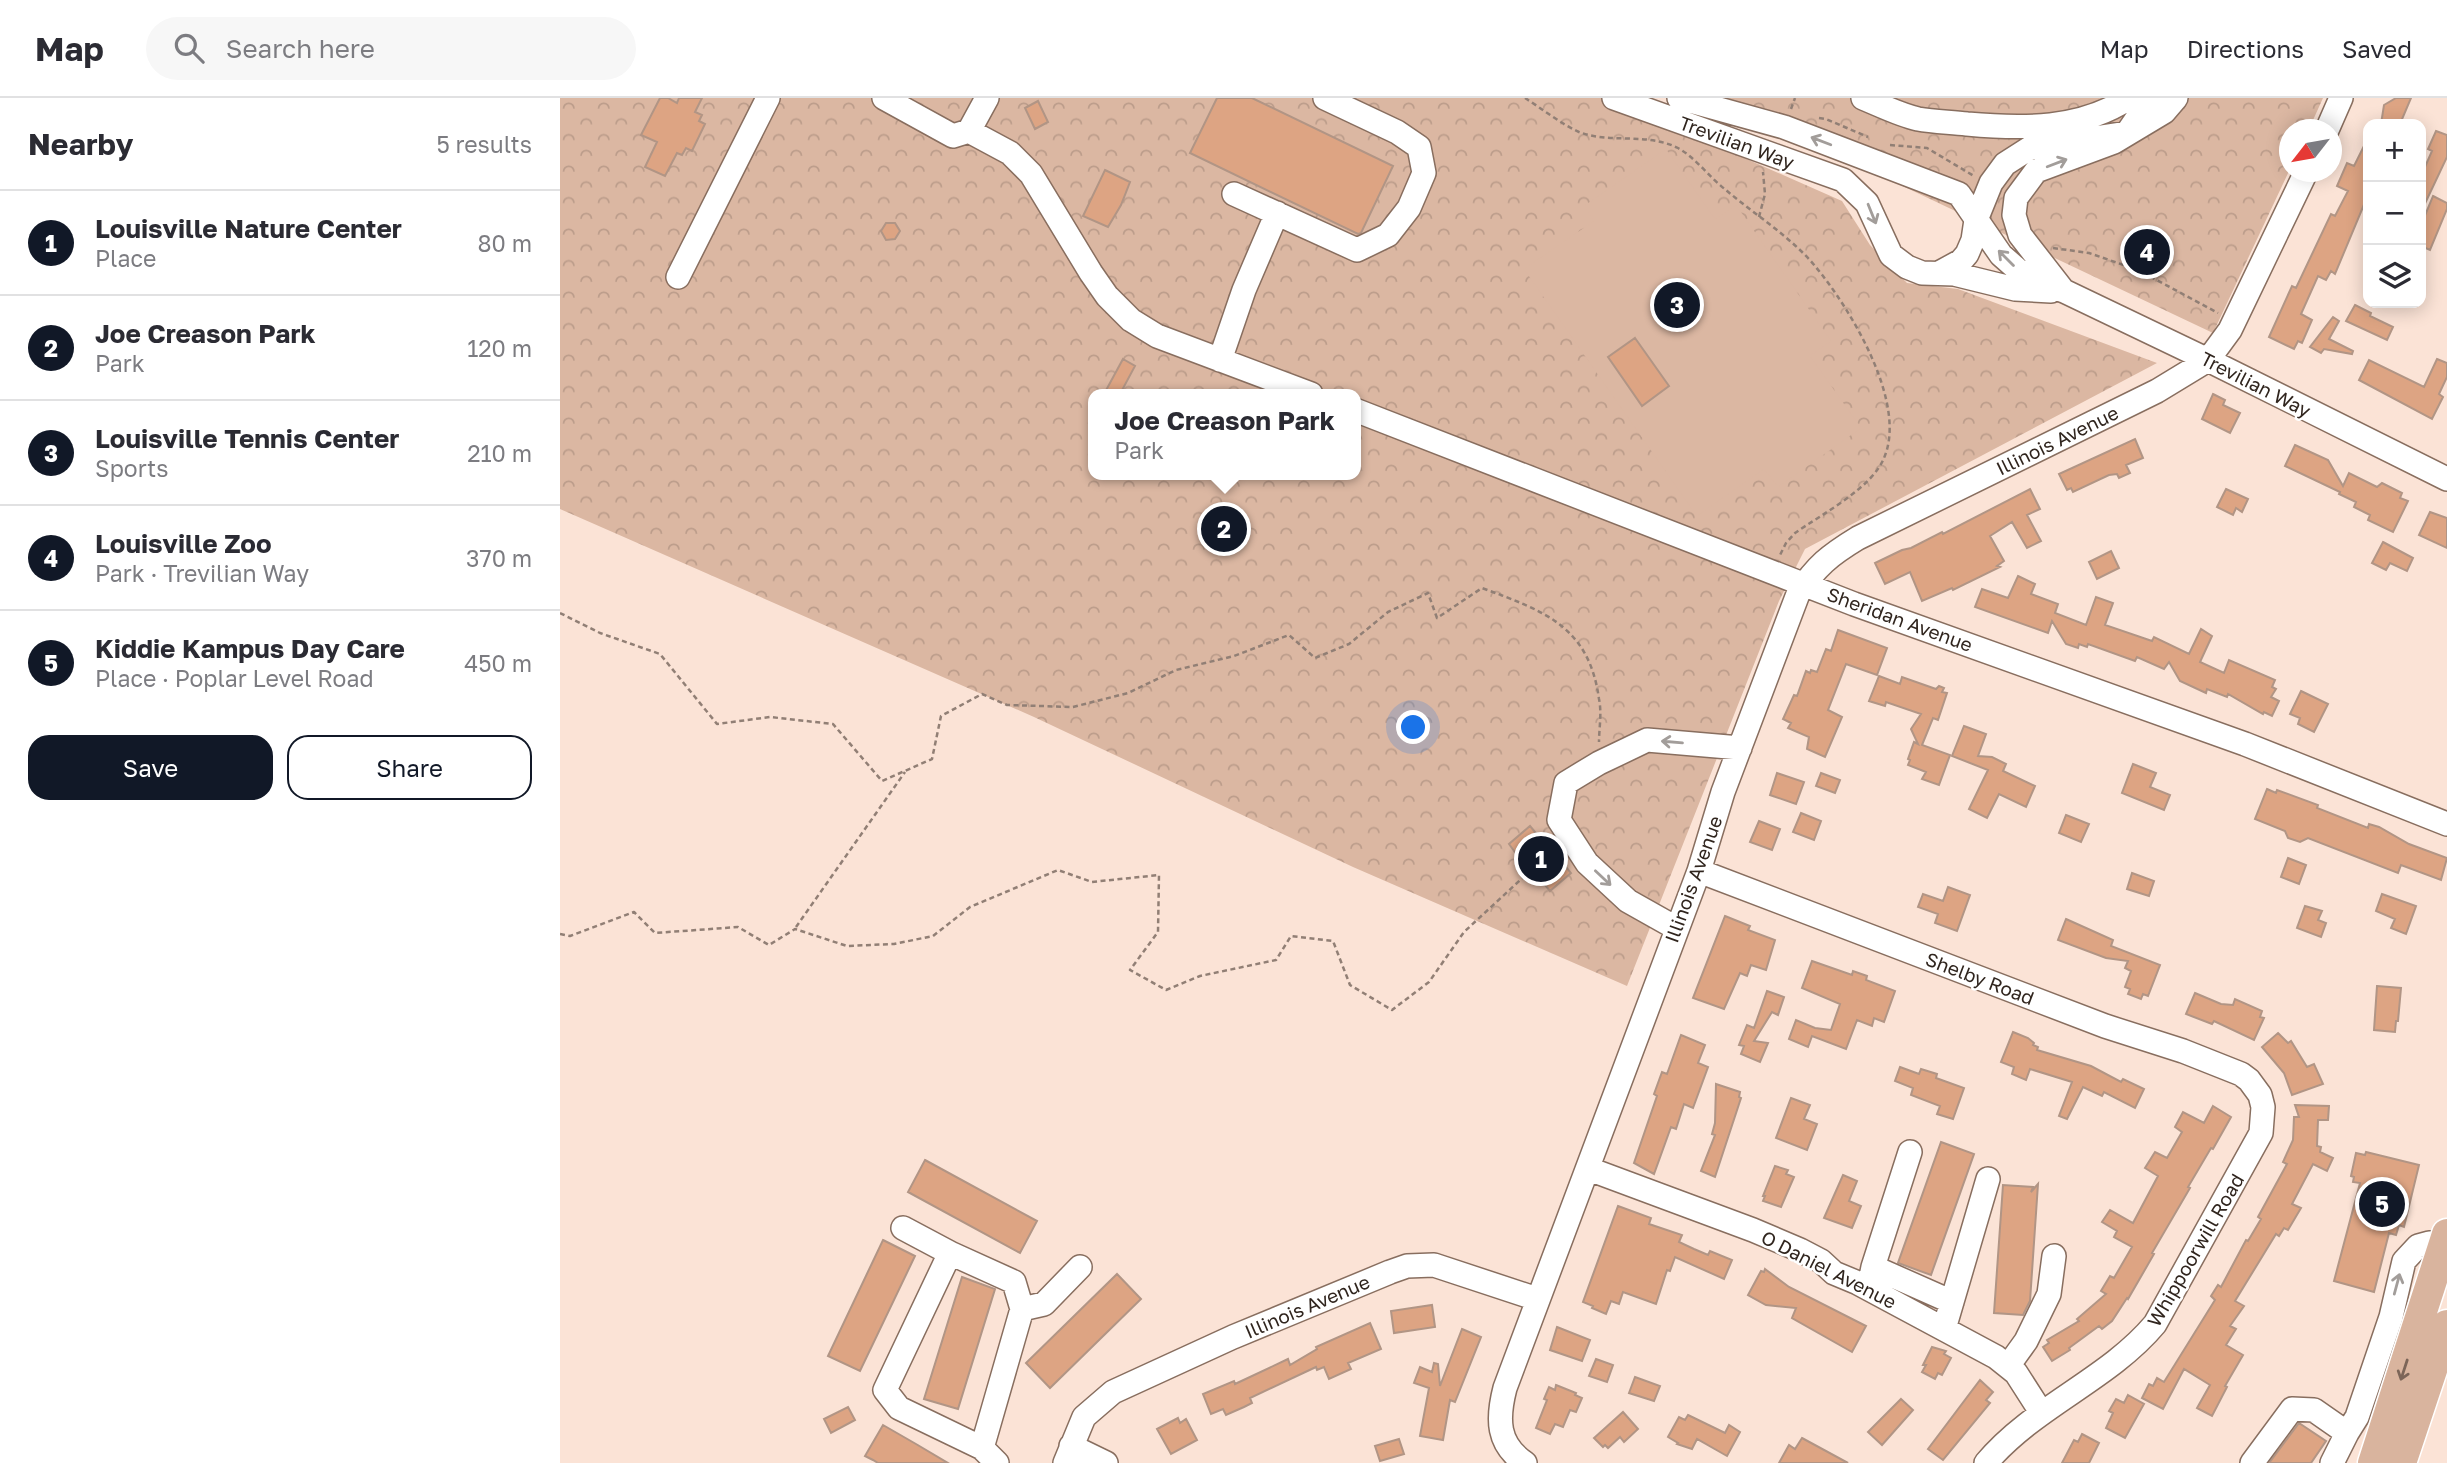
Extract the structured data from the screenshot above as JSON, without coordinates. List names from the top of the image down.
{
  "streets": {
    "street": [
      "Trevilian Way",
      "Illinois Avenue",
      "Sheridan Avenue",
      "Shelby Road",
      "Whippoorwill Road",
      "O Daniel Avenue"
    ]
  },
  "crossings": [
    ["Trevilian Way", "Illinois Avenue"],
    ["Illinois Avenue", "Sheridan Avenue"],
    ["Illinois Avenue", "Shelby Road"],
    ["Illinois Avenue", "O Daniel Avenue"],
    ["Shelby Road", "Whippoorwill Road"],
    ["Whippoorwill Road", "O Daniel Avenue"]
  ],
  "north": "bottom left",
  "page": {
    "header": "Map",
    "search": "Search here",
    "nav": ["Map", "Directions", "Saved"],
    "heading": ["Nearby", "5 results"],
    "map_buttons": ["+", "−"],
    "list": [
      {
        "mark": "1",
        "name": "Louisville Nature Center",
        "note": "Place",
        "value": "80 m"
      },
      {
        "mark": "2",
        "name": "Joe Creason Park",
        "note": "Park",
        "value": "120 m"
      },
      {
        "mark": "3",
        "name": "Louisville Tennis Center",
        "note": "Sports",
        "value": "210 m"
      },
      {
        "mark": "4",
        "name": "Louisville Zoo",
        "note": "Park · Trevilian Way",
        "value": "370 m"
      },
      {
        "mark": "5",
        "name": "Kiddie Kampus Day Care",
        "note": "Place · Poplar Level Road",
        "value": "450 m"
      }
    ],
    "pins": [
      "4",
      "3",
      "2",
      "1",
      "5"
    ],
    "popup": ["Joe Creason Park", "Park"],
    "buttons": ["Save", "Share"]
  }
}
